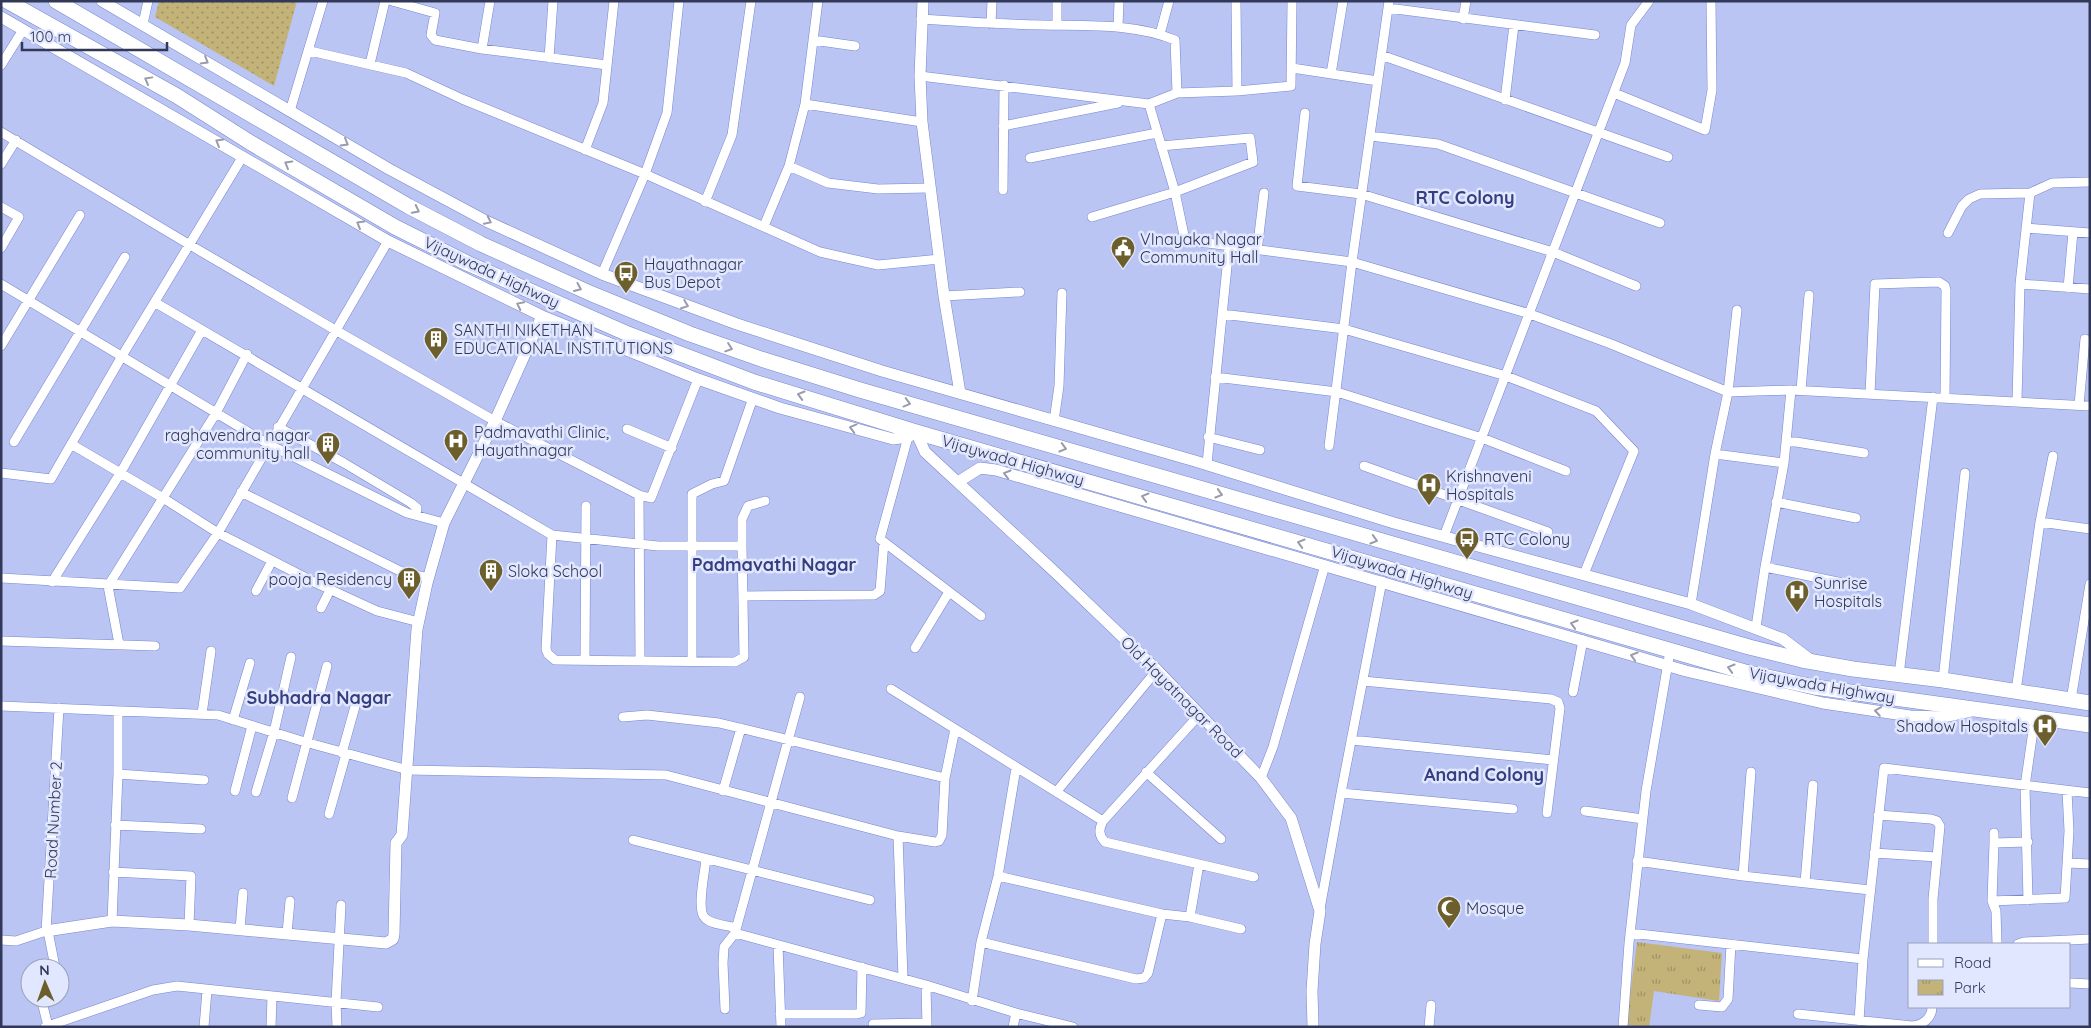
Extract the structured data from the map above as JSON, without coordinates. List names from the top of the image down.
{
  "streets": {
    "highway": ["Vijaywada Highway"],
    "street": ["Old Hayatnagar Road", "Road Number 2"]
  },
  "crossings": [
    ["Vijaywada Highway", "Old Hayatnagar Road"]
  ],
  "districts": [
    "RTC Colony",
    "Padmavathi Nagar",
    "Subhadra Nagar",
    "Anand Colony"
  ],
  "places": {
    "public building": ["VInayaka Nagar Community Hall"],
    "bus stop": ["Hayathnagar Bus Depot", "RTC Colony"],
    "building": [
      "SANTHI NIKETHAN EDUCATIONAL INSTITUTIONS",
      "raghavendra nagar community hall",
      "Sloka School",
      "pooja Residency"
    ],
    "hospital": [
      "Padmavathi Clinic, Hayathnagar",
      "Krishnaveni Hospitals",
      "Sunrise Hospitals",
      "Shadow Hospitals"
    ],
    "mosque": ["Mosque"]
  },
  "legend": ["Road", "Park"],
  "scale_bar": "100 m",
  "north": "top"
}
